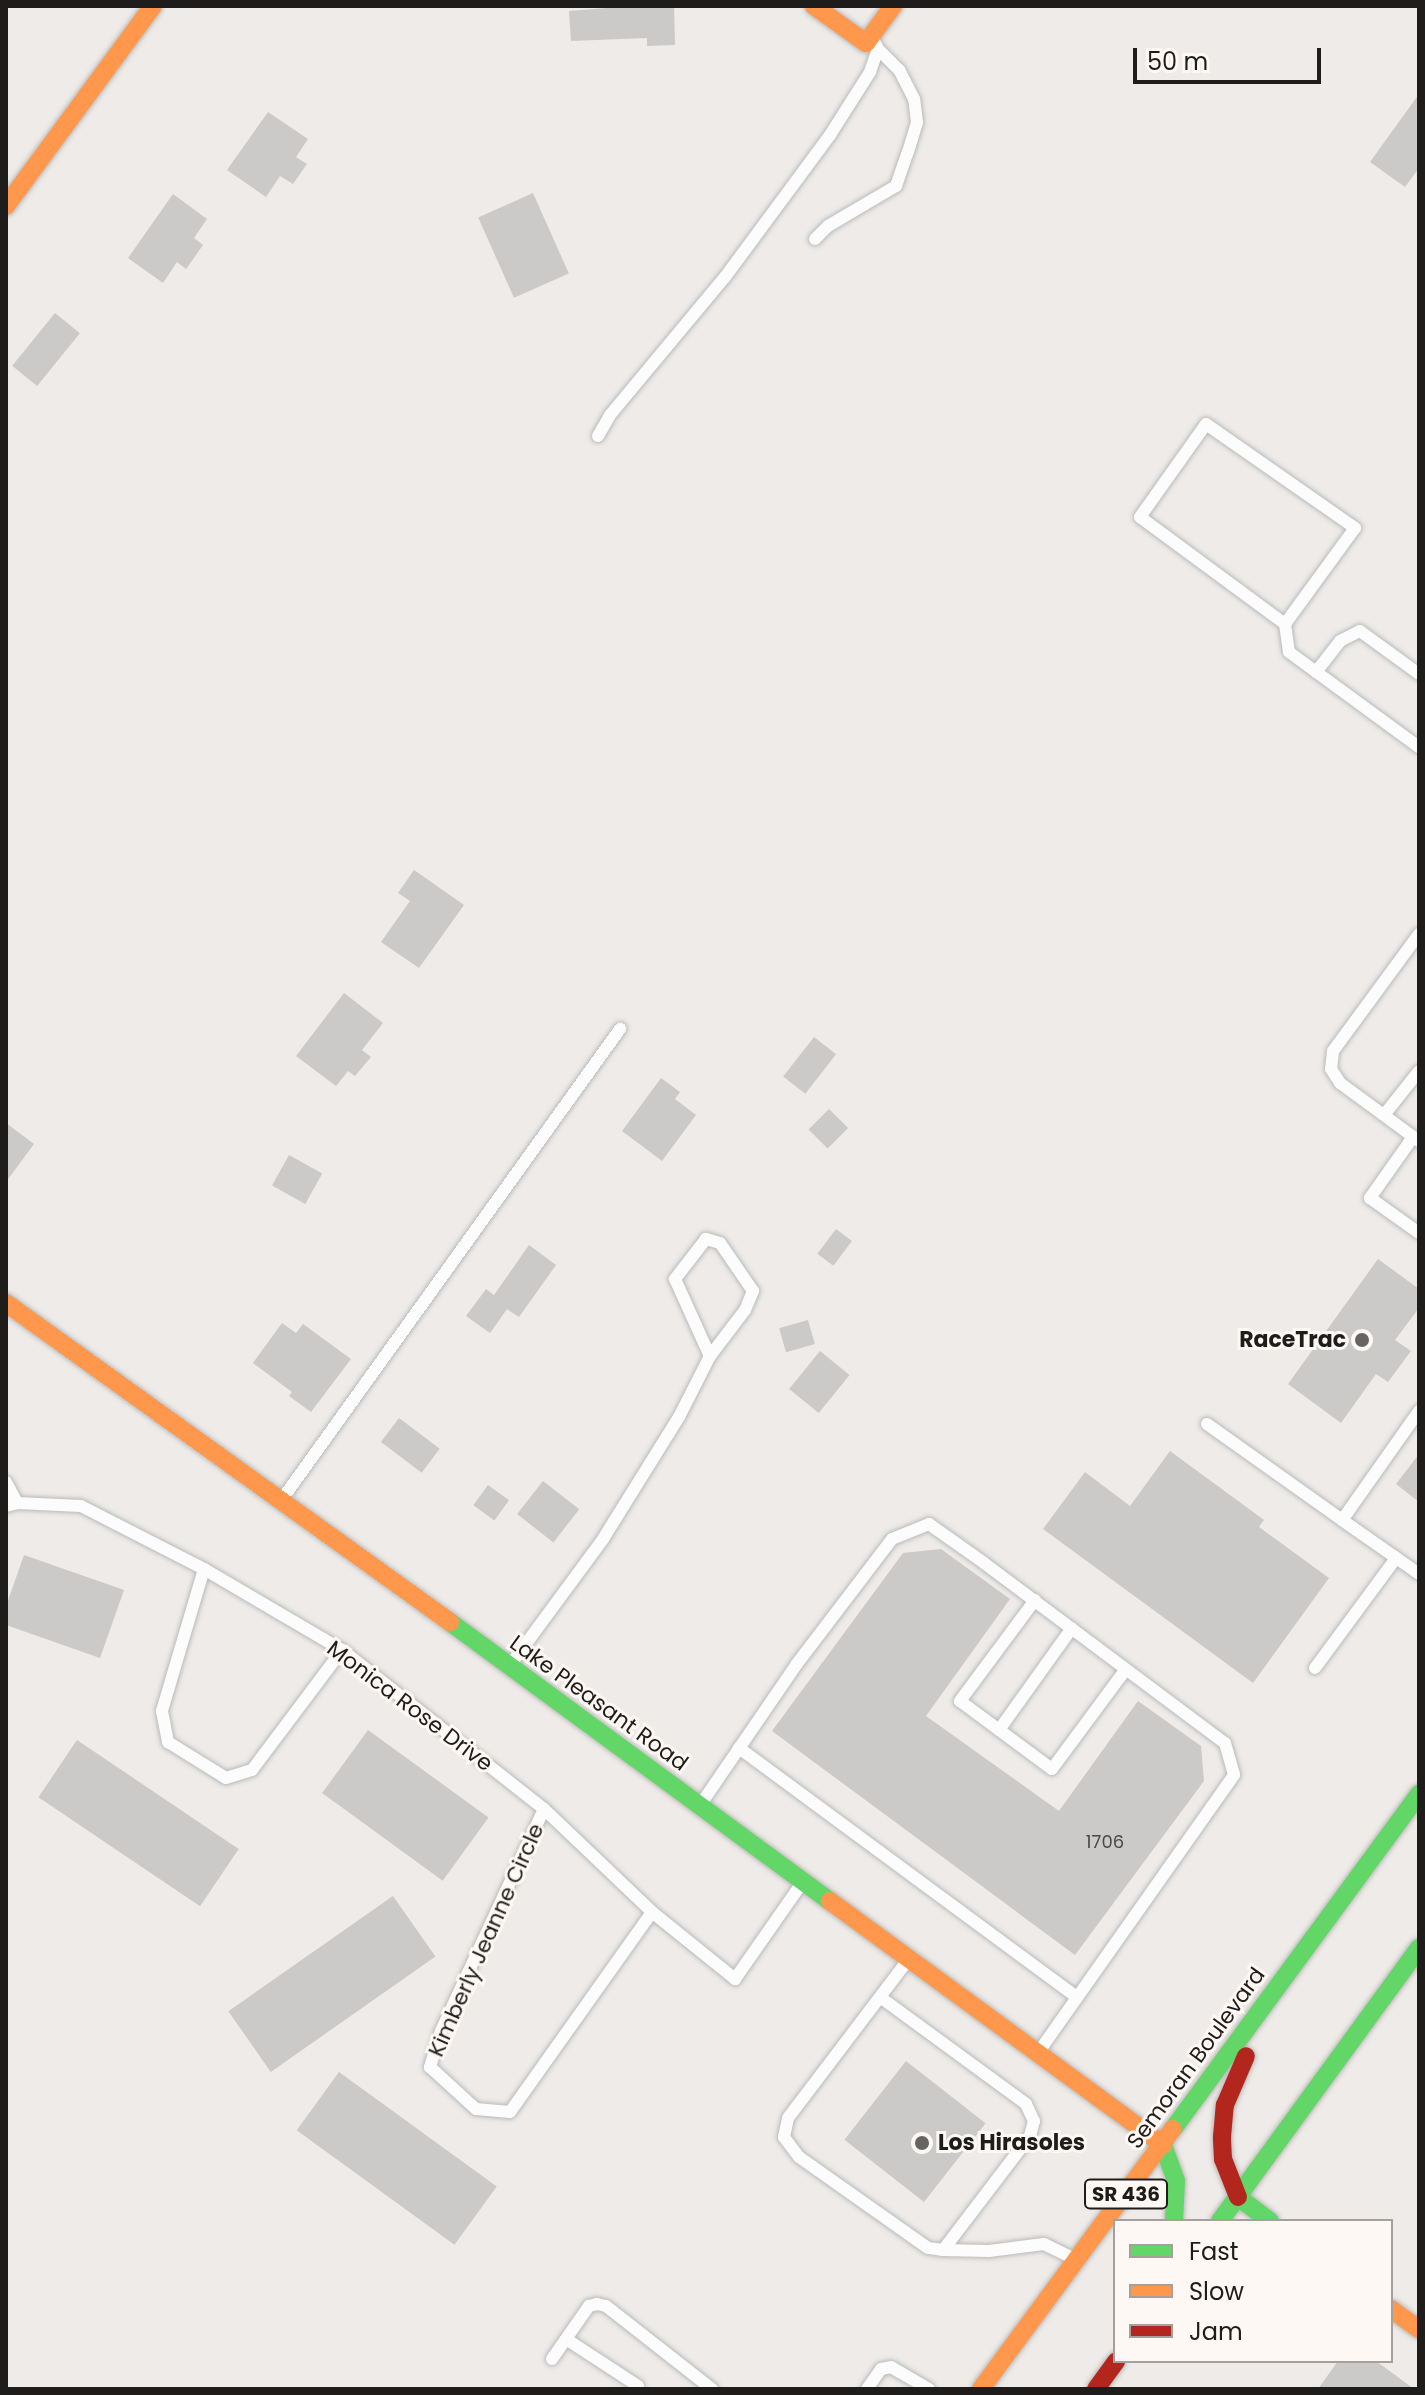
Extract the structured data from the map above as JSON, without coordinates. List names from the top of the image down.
{
  "streets": {
    "street": ["Lake Pleasant Road", "Semoran Boulevard", "SR 436"],
    "lane": ["Monica Rose Drive", "Kimberly Jeanne Circle"]
  },
  "crossings": [
    ["Lake Pleasant Road", "Monica Rose Drive"],
    ["Lake Pleasant Road", "Semoran Boulevard"],
    ["Monica Rose Drive", "Kimberly Jeanne Circle"]
  ],
  "places": ["RaceTrac", "Los Hirasoles"],
  "house_numbers": ["1706"],
  "legend": ["Fast", "Slow", "Jam"],
  "scale_bar": "50 m"
}
